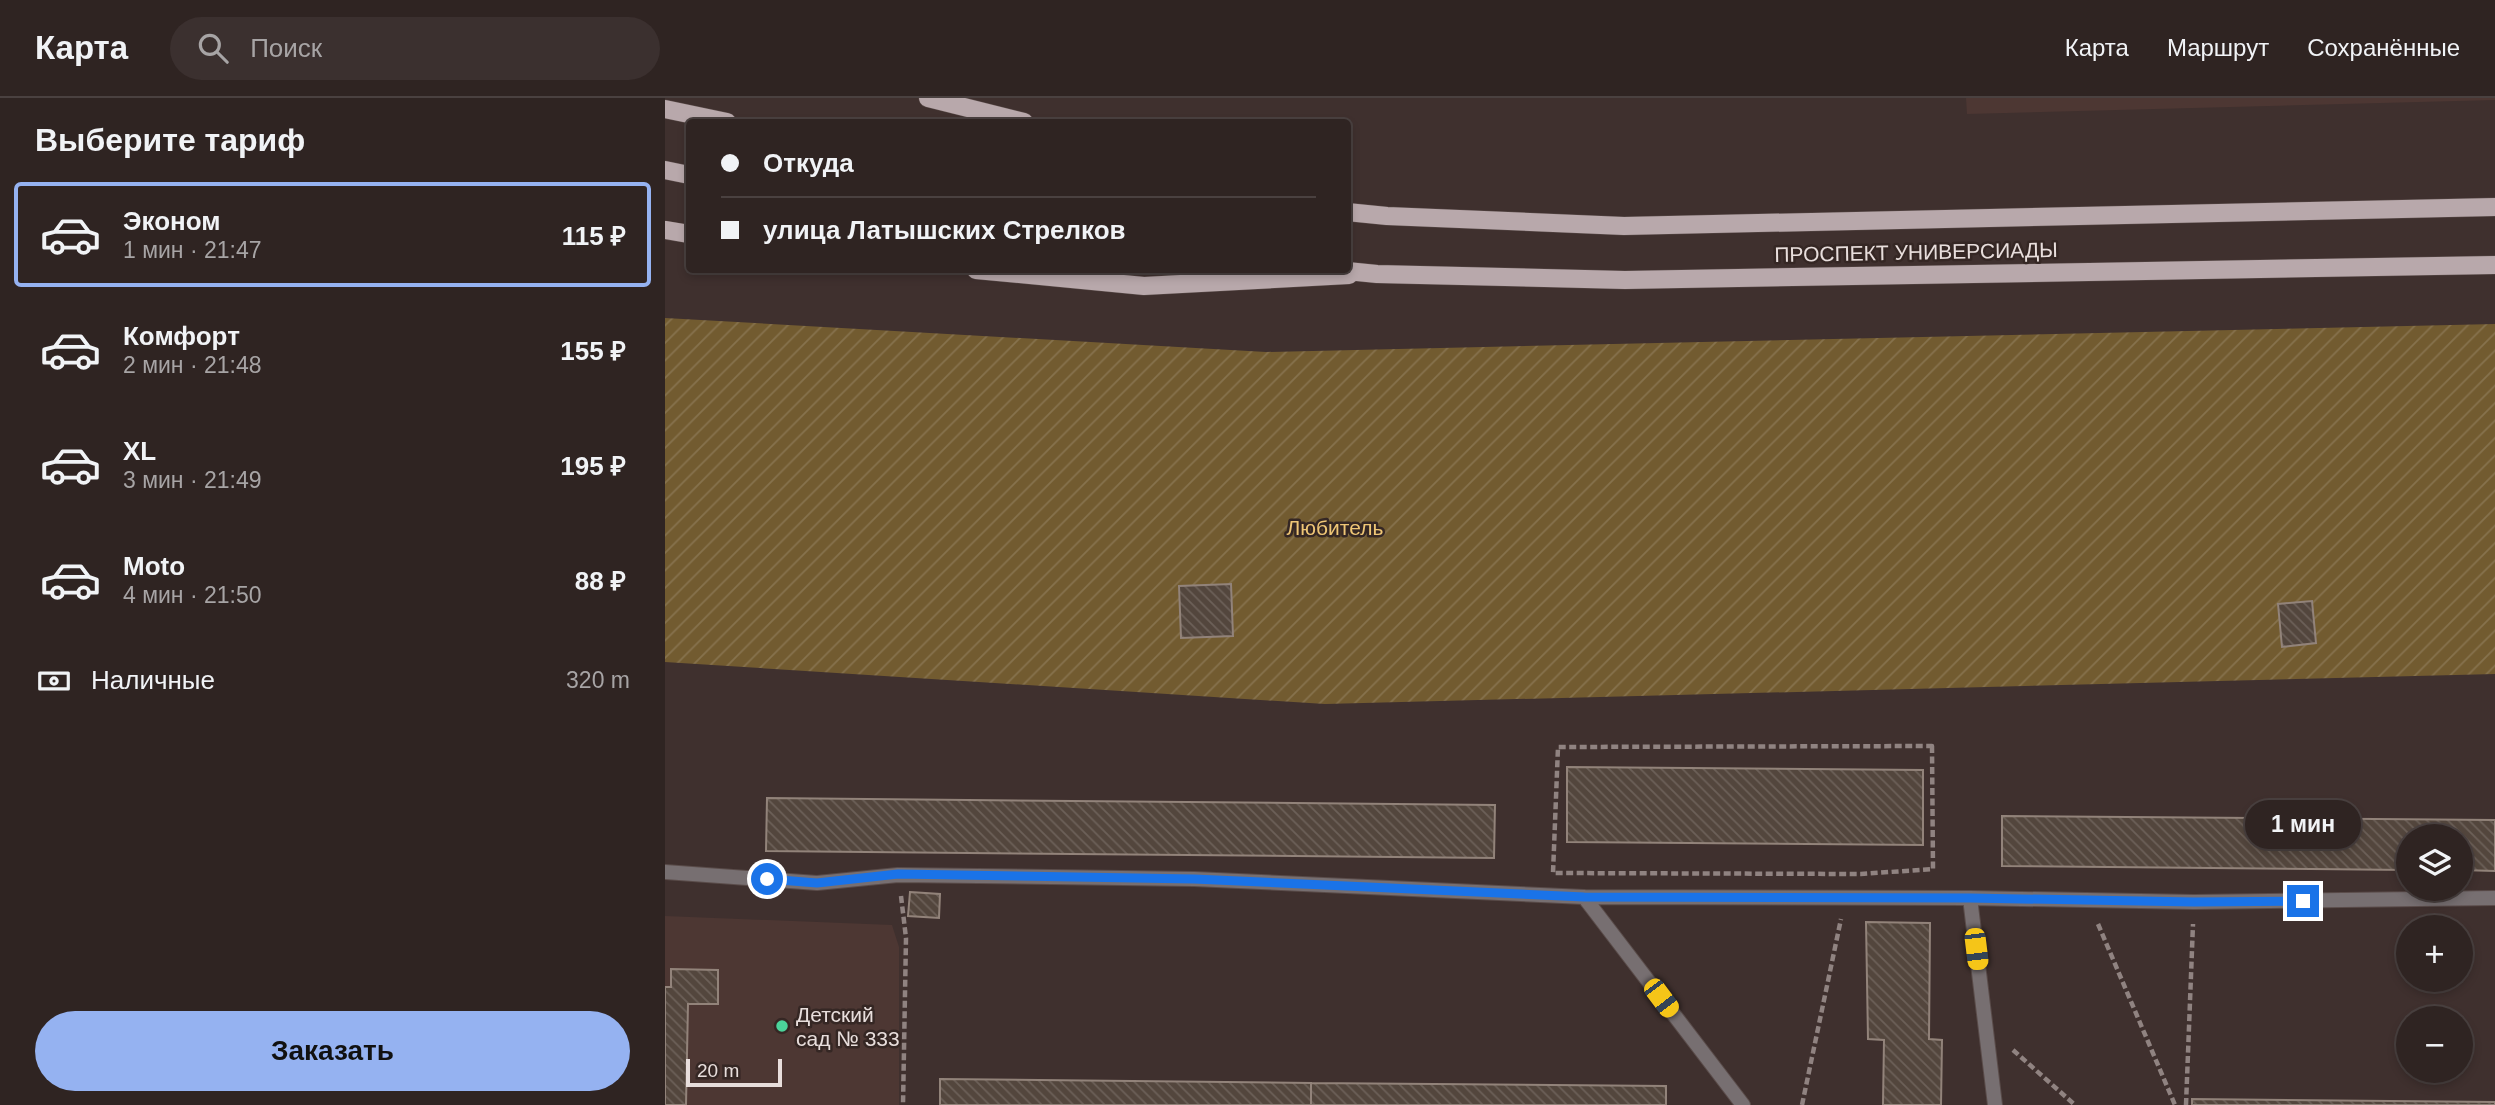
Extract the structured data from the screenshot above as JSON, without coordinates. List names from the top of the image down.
{
  "streets": {
    "main road": ["ПРОСПЕКТ УНИВЕРСИАДЫ"]
  },
  "parks": ["Любитель"],
  "places": ["Детский сад № 333"],
  "scale_bar": "20 m",
  "page": {
    "header": "Карта",
    "search": "Поиск",
    "nav": ["Карта", "Маршрут", "Сохранённые"],
    "heading": "Выберите тариф",
    "banner": ["Откуда", "улица Латышских Стрелков"],
    "list": [
      {
        "name": "Эконом",
        "note": "1 мин · 21:47",
        "value": "115 ₽"
      },
      {
        "name": "Комфорт",
        "note": "2 мин · 21:48",
        "value": "155 ₽"
      },
      {
        "name": "XL",
        "note": "3 мин · 21:49",
        "value": "195 ₽"
      },
      {
        "name": "Moto",
        "note": "4 мин · 21:50",
        "value": "88 ₽"
      }
    ],
    "pay": ["Наличные", "320 m"],
    "bubble": "1 мин",
    "map_buttons": ["+", "−"],
    "buttons": "Заказать",
    "scale": "20 m"
  }
}
